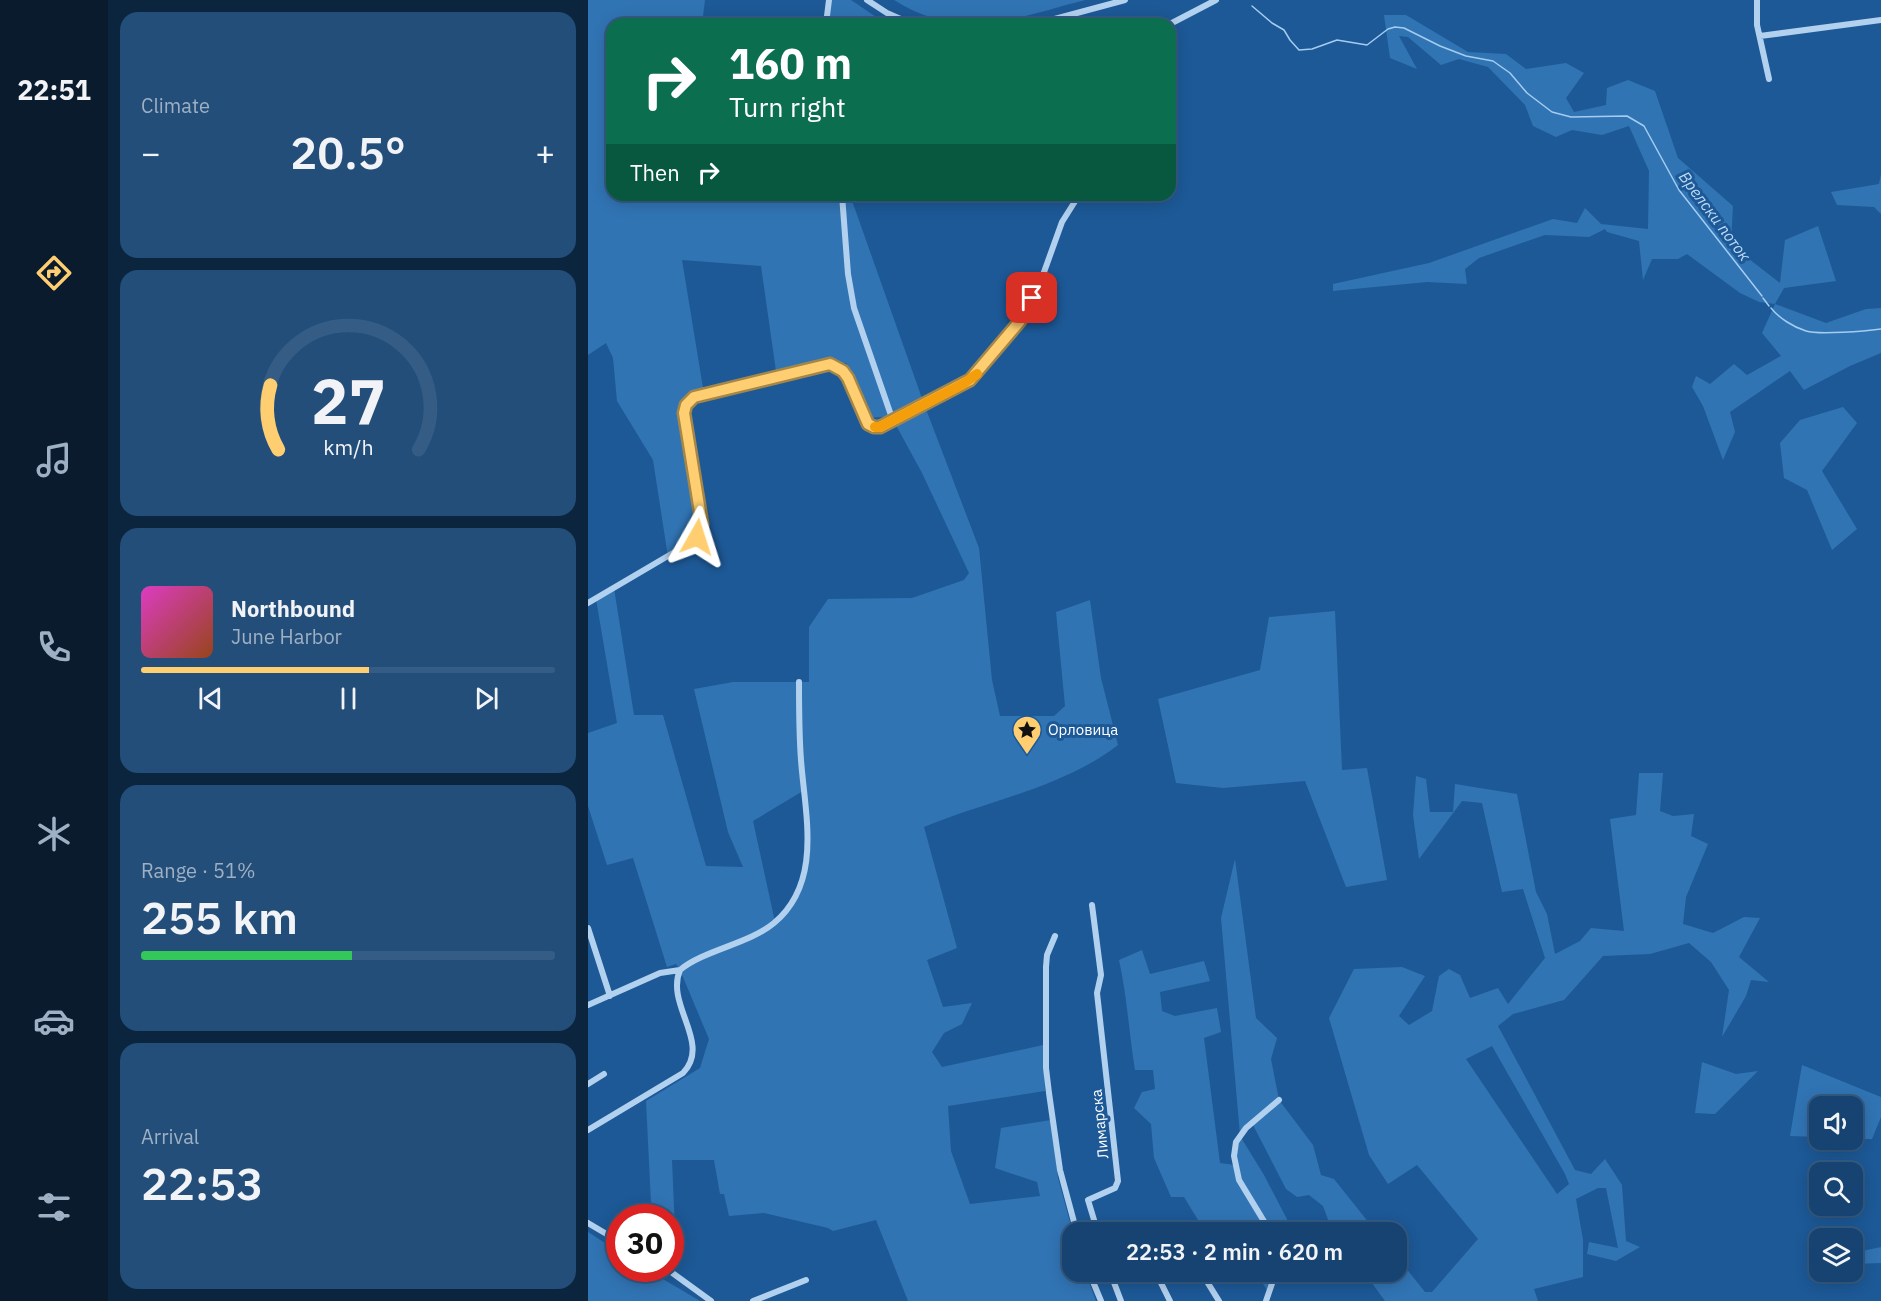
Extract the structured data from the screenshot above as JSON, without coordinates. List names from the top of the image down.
{
  "streets": {
    "street": ["Лимарска"]
  },
  "water": ["Врелски поток"],
  "places": {
    "place": ["Орловица"]
  },
  "page": {
    "tabs": "22:51",
    "tile": [
      "Climate",
      ["Range · 51%", "255 km"],
      ["Arrival", "22:53"]
    ],
    "turn": ["160 m", "Turn right"],
    "heat": ["−", "20.5°", "+"],
    "then": "Then",
    "song": ["Northbound", "June Harbor"],
    "limit": "30",
    "trip": "22:53 · 2 min · 620 m",
    "gauge": ["27", "km/h"]
  }
}
